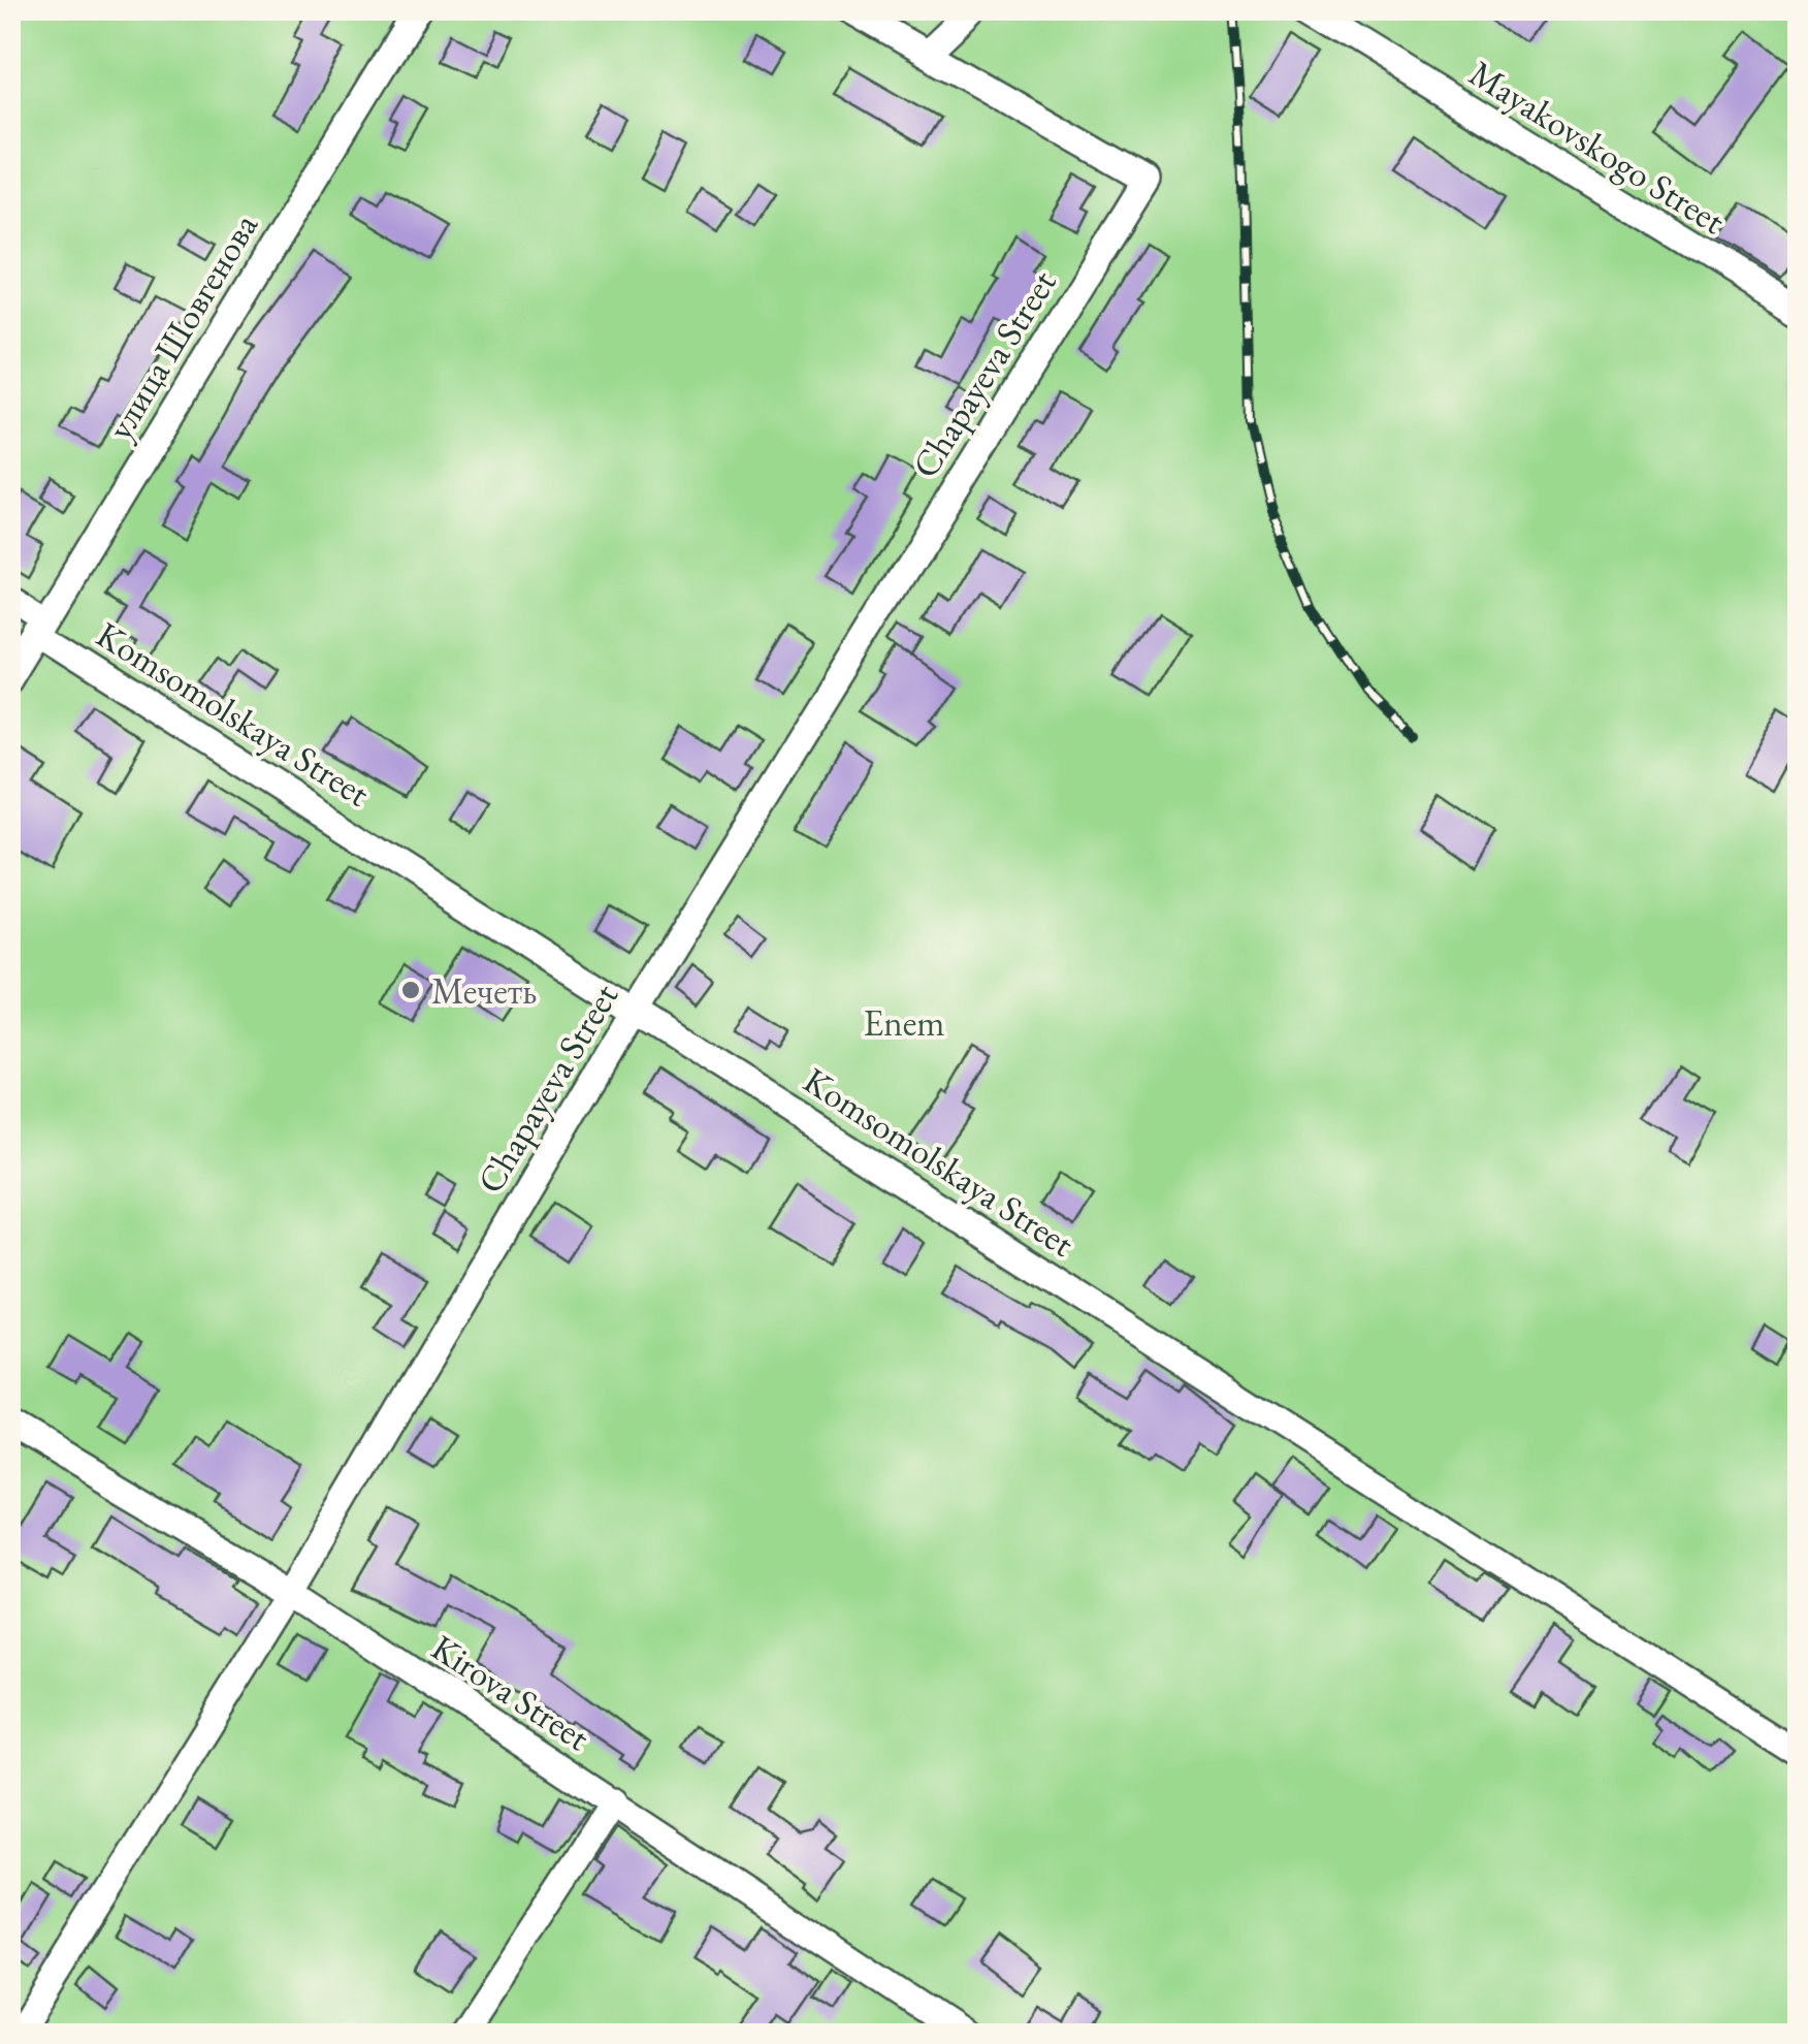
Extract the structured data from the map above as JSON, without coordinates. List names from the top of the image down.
{
  "streets": {
    "street": [
      "Mayakovskogo Street",
      "улица Шовгенова",
      "Chapayeva Street",
      "Komsomolskaya Street",
      "Kirova Street"
    ]
  },
  "crossings": [
    ["улица Шовгенова", "Komsomolskaya Street"],
    ["Chapayeva Street", "Komsomolskaya Street"],
    ["Chapayeva Street", "Kirova Street"]
  ],
  "parks": ["Enem"],
  "places": ["Мечеть"]
}
